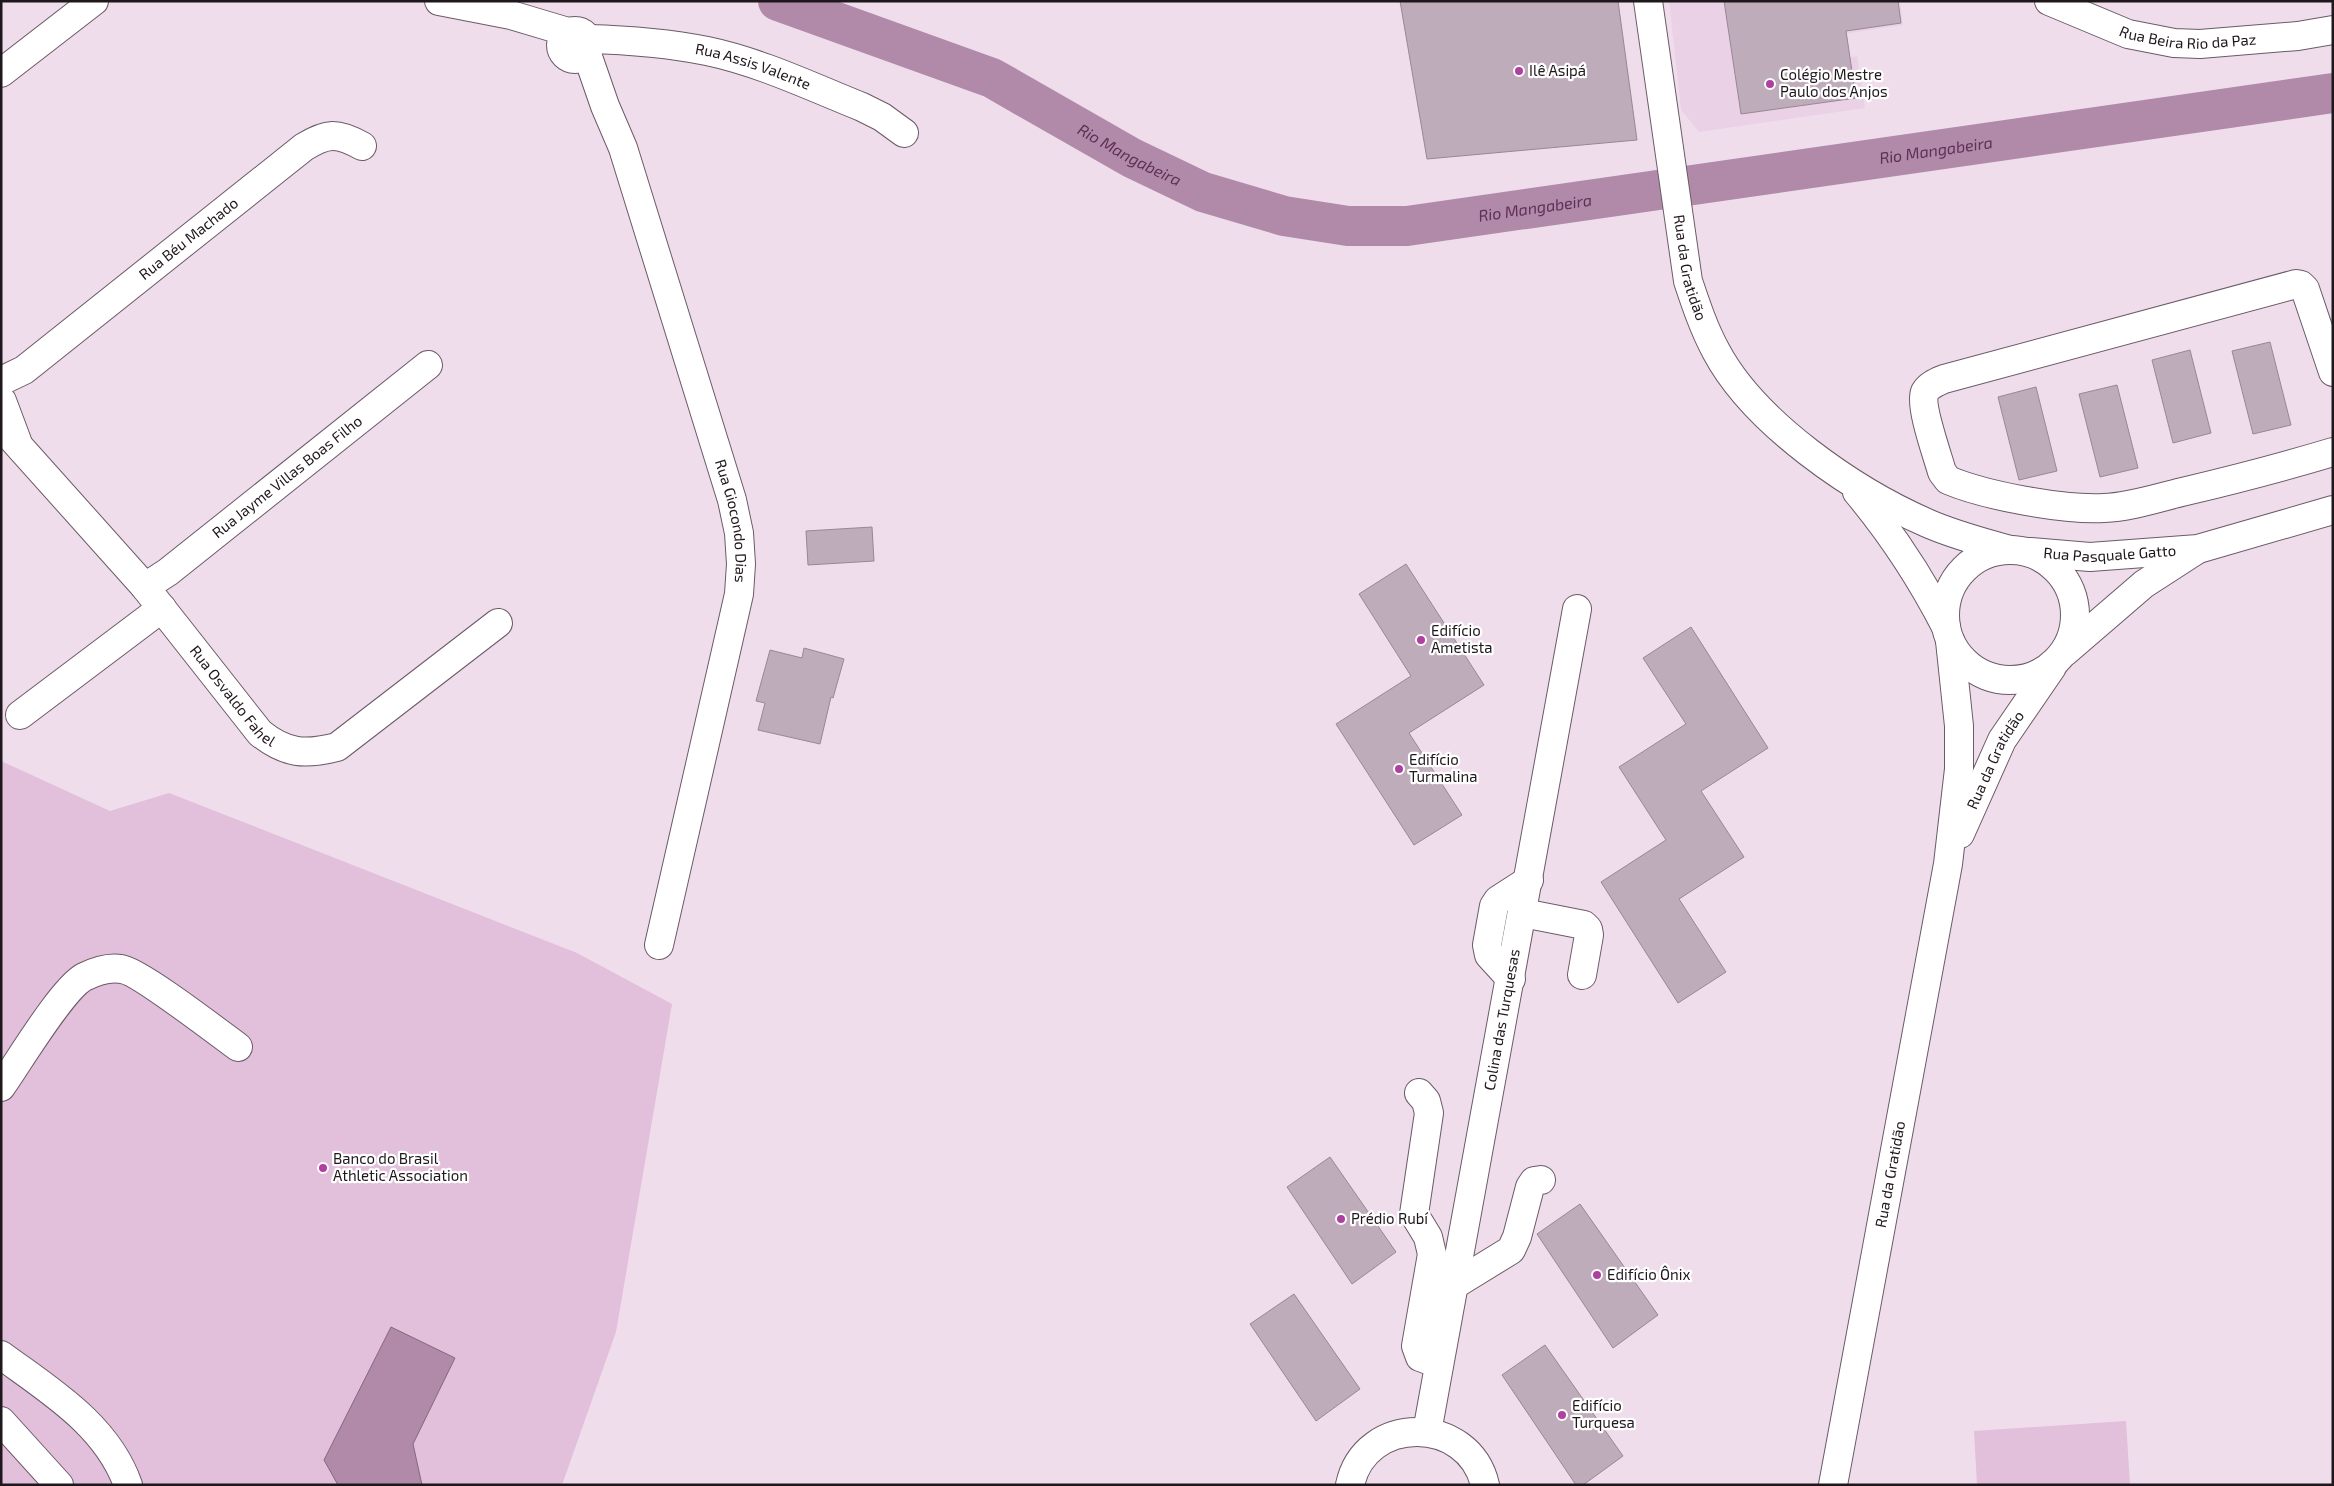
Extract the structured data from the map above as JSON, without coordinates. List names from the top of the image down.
{
  "streets": {
    "street": [
      "Rua Beira Rio da Paz",
      "Rua Assis Valente",
      "Rua Béu Machado",
      "Rua da Gratidão",
      "Rua Jayme Villas Boas Filho",
      "Rua Giocondo Dias",
      "Rua Pasquale Gatto",
      "Rua Osvaldo Fahel",
      "Colina das Turquesas"
    ]
  },
  "crossings": [
    ["Rua Assis Valente", "Rua Giocondo Dias"],
    ["Rua Béu Machado", "Rua Osvaldo Fahel"],
    ["Rua da Gratidão", "Rua Pasquale Gatto"],
    ["Rua Jayme Villas Boas Filho", "Rua Osvaldo Fahel"]
  ],
  "water": ["Rio Mangabeira"],
  "places": [
    "Ilê Asipá",
    "Colégio Mestre Paulo dos Anjos",
    "Edifício Ametista",
    "Edifício Turmalina",
    "Banco do Brasil Athletic Association",
    "Prédio Rubí",
    "Edifício Ônix",
    "Edifício Turquesa"
  ]
}
